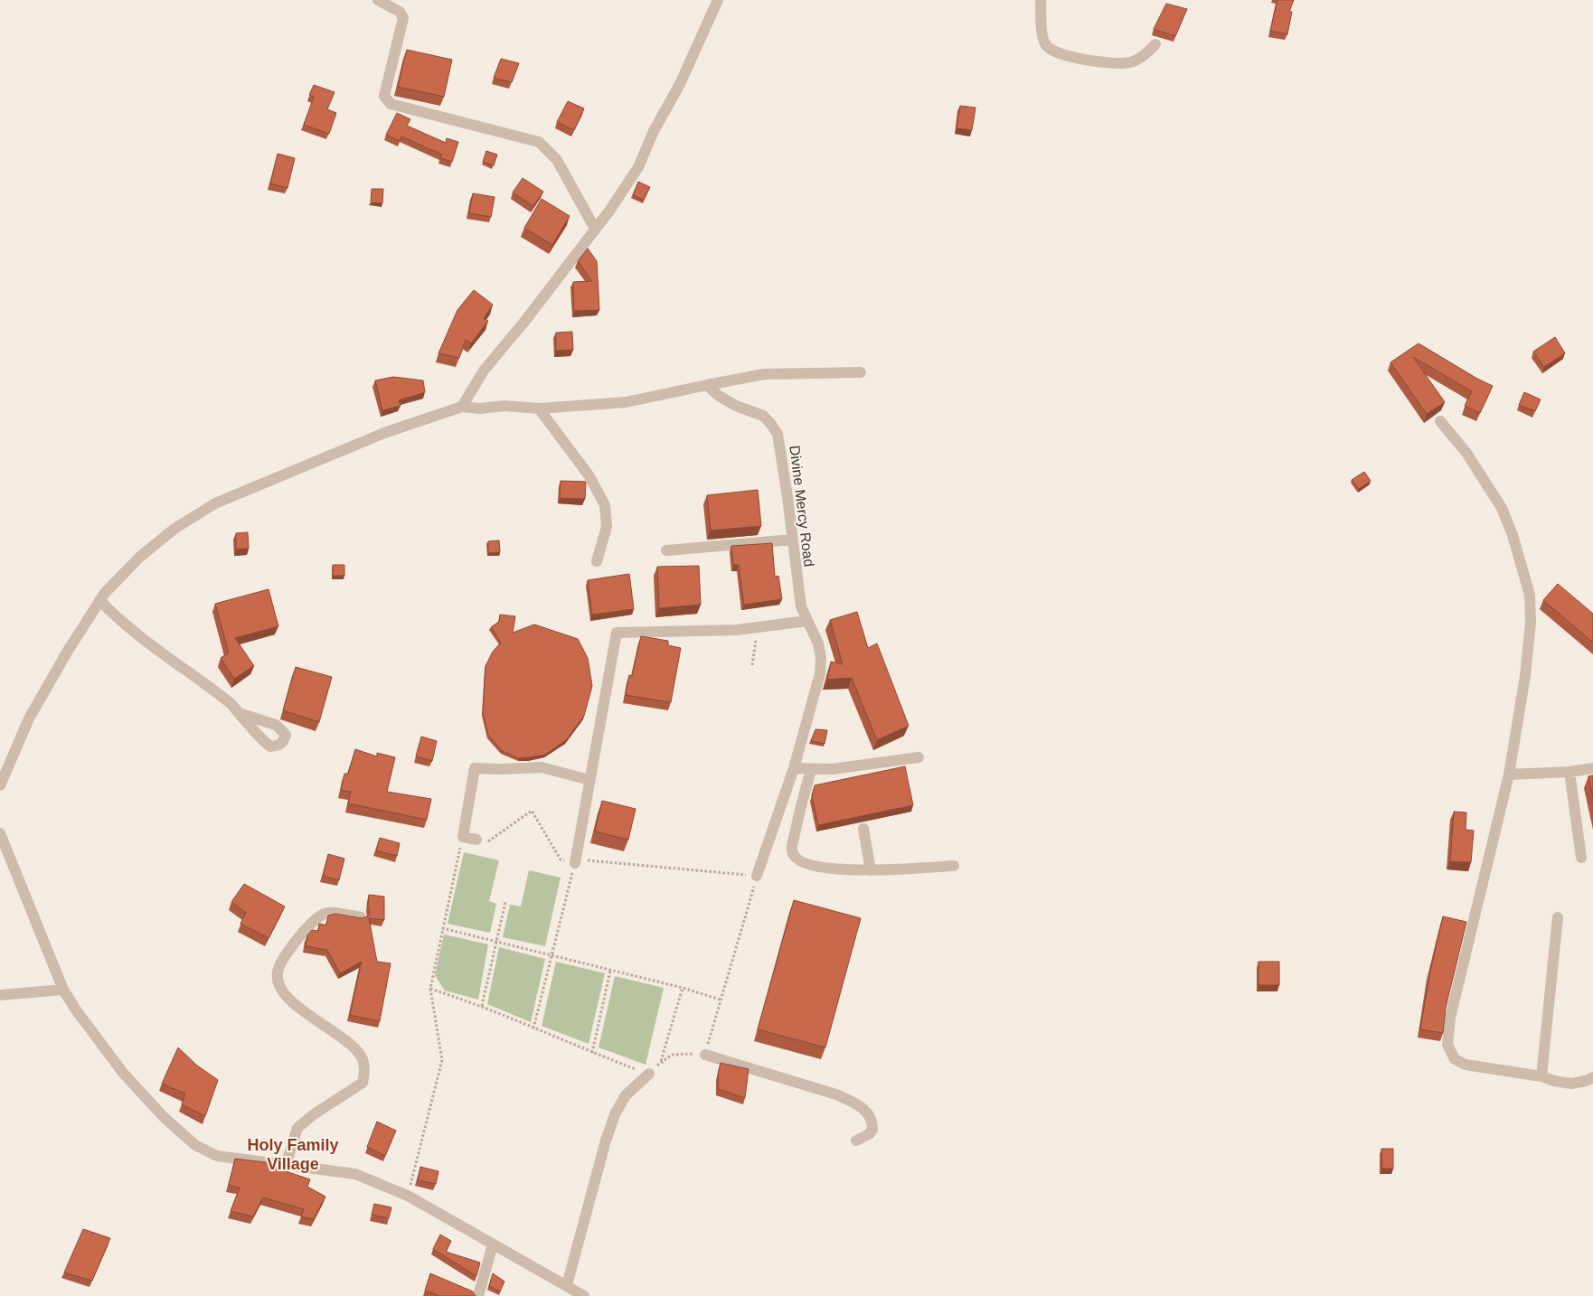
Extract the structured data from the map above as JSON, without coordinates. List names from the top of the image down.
{
  "streets": {
    "street": ["Divine Mercy Road"]
  },
  "districts": ["Holy Family Village"]
}
